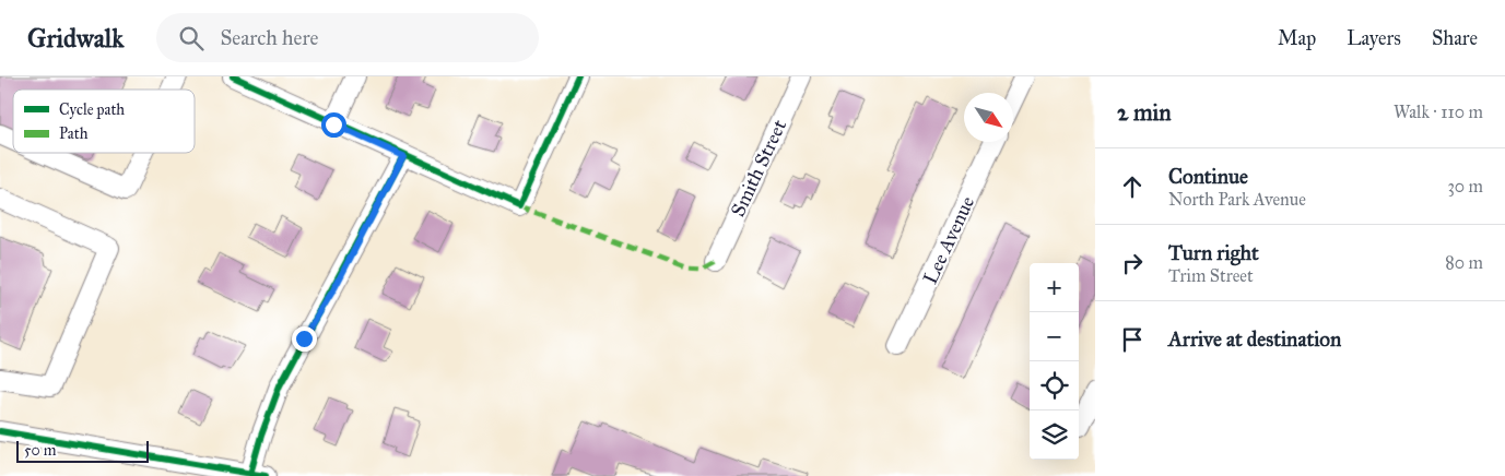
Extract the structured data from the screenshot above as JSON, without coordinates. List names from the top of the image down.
{
  "streets": {
    "street": ["Smith Street", "Lee Avenue"]
  },
  "legend": ["Cycle path", "Path"],
  "scale_bar": "50 m",
  "north": "bottom right",
  "page": {
    "header": "Gridwalk",
    "search": "Search here",
    "nav": ["Map", "Layers", "Share"],
    "heading": ["2 min", "Walk · 110 m"],
    "list": [
      ["Continue", "North Park Avenue", "30 m"],
      ["Turn right", "Trim Street", "80 m"],
      "Arrive at destination"
    ],
    "map_buttons": ["+", "−"],
    "scale": "50 m"
  }
}
